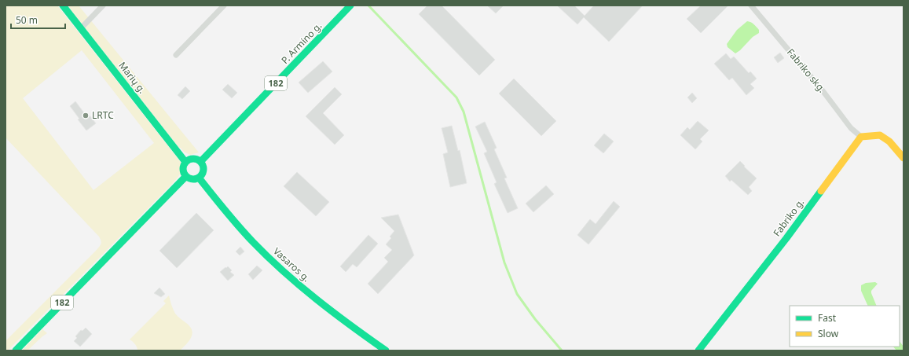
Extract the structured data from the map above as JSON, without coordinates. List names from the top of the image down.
{
  "streets": {
    "street": [
      "P. Armino g.",
      "Fabriko skg.",
      "Marių g.",
      "182",
      "Fabriko g.",
      "Vasaros g."
    ]
  },
  "crossings": [
    ["P. Armino g.", "Marių g."],
    ["P. Armino g.", "182"],
    ["P. Armino g.", "Vasaros g."],
    ["Fabriko skg.", "Fabriko g."],
    ["Marių g.", "182"],
    ["Marių g.", "Vasaros g."],
    ["182", "Vasaros g."]
  ],
  "places": ["LRTC"],
  "legend": ["Fast", "Slow"],
  "scale_bar": "50 m"
}
